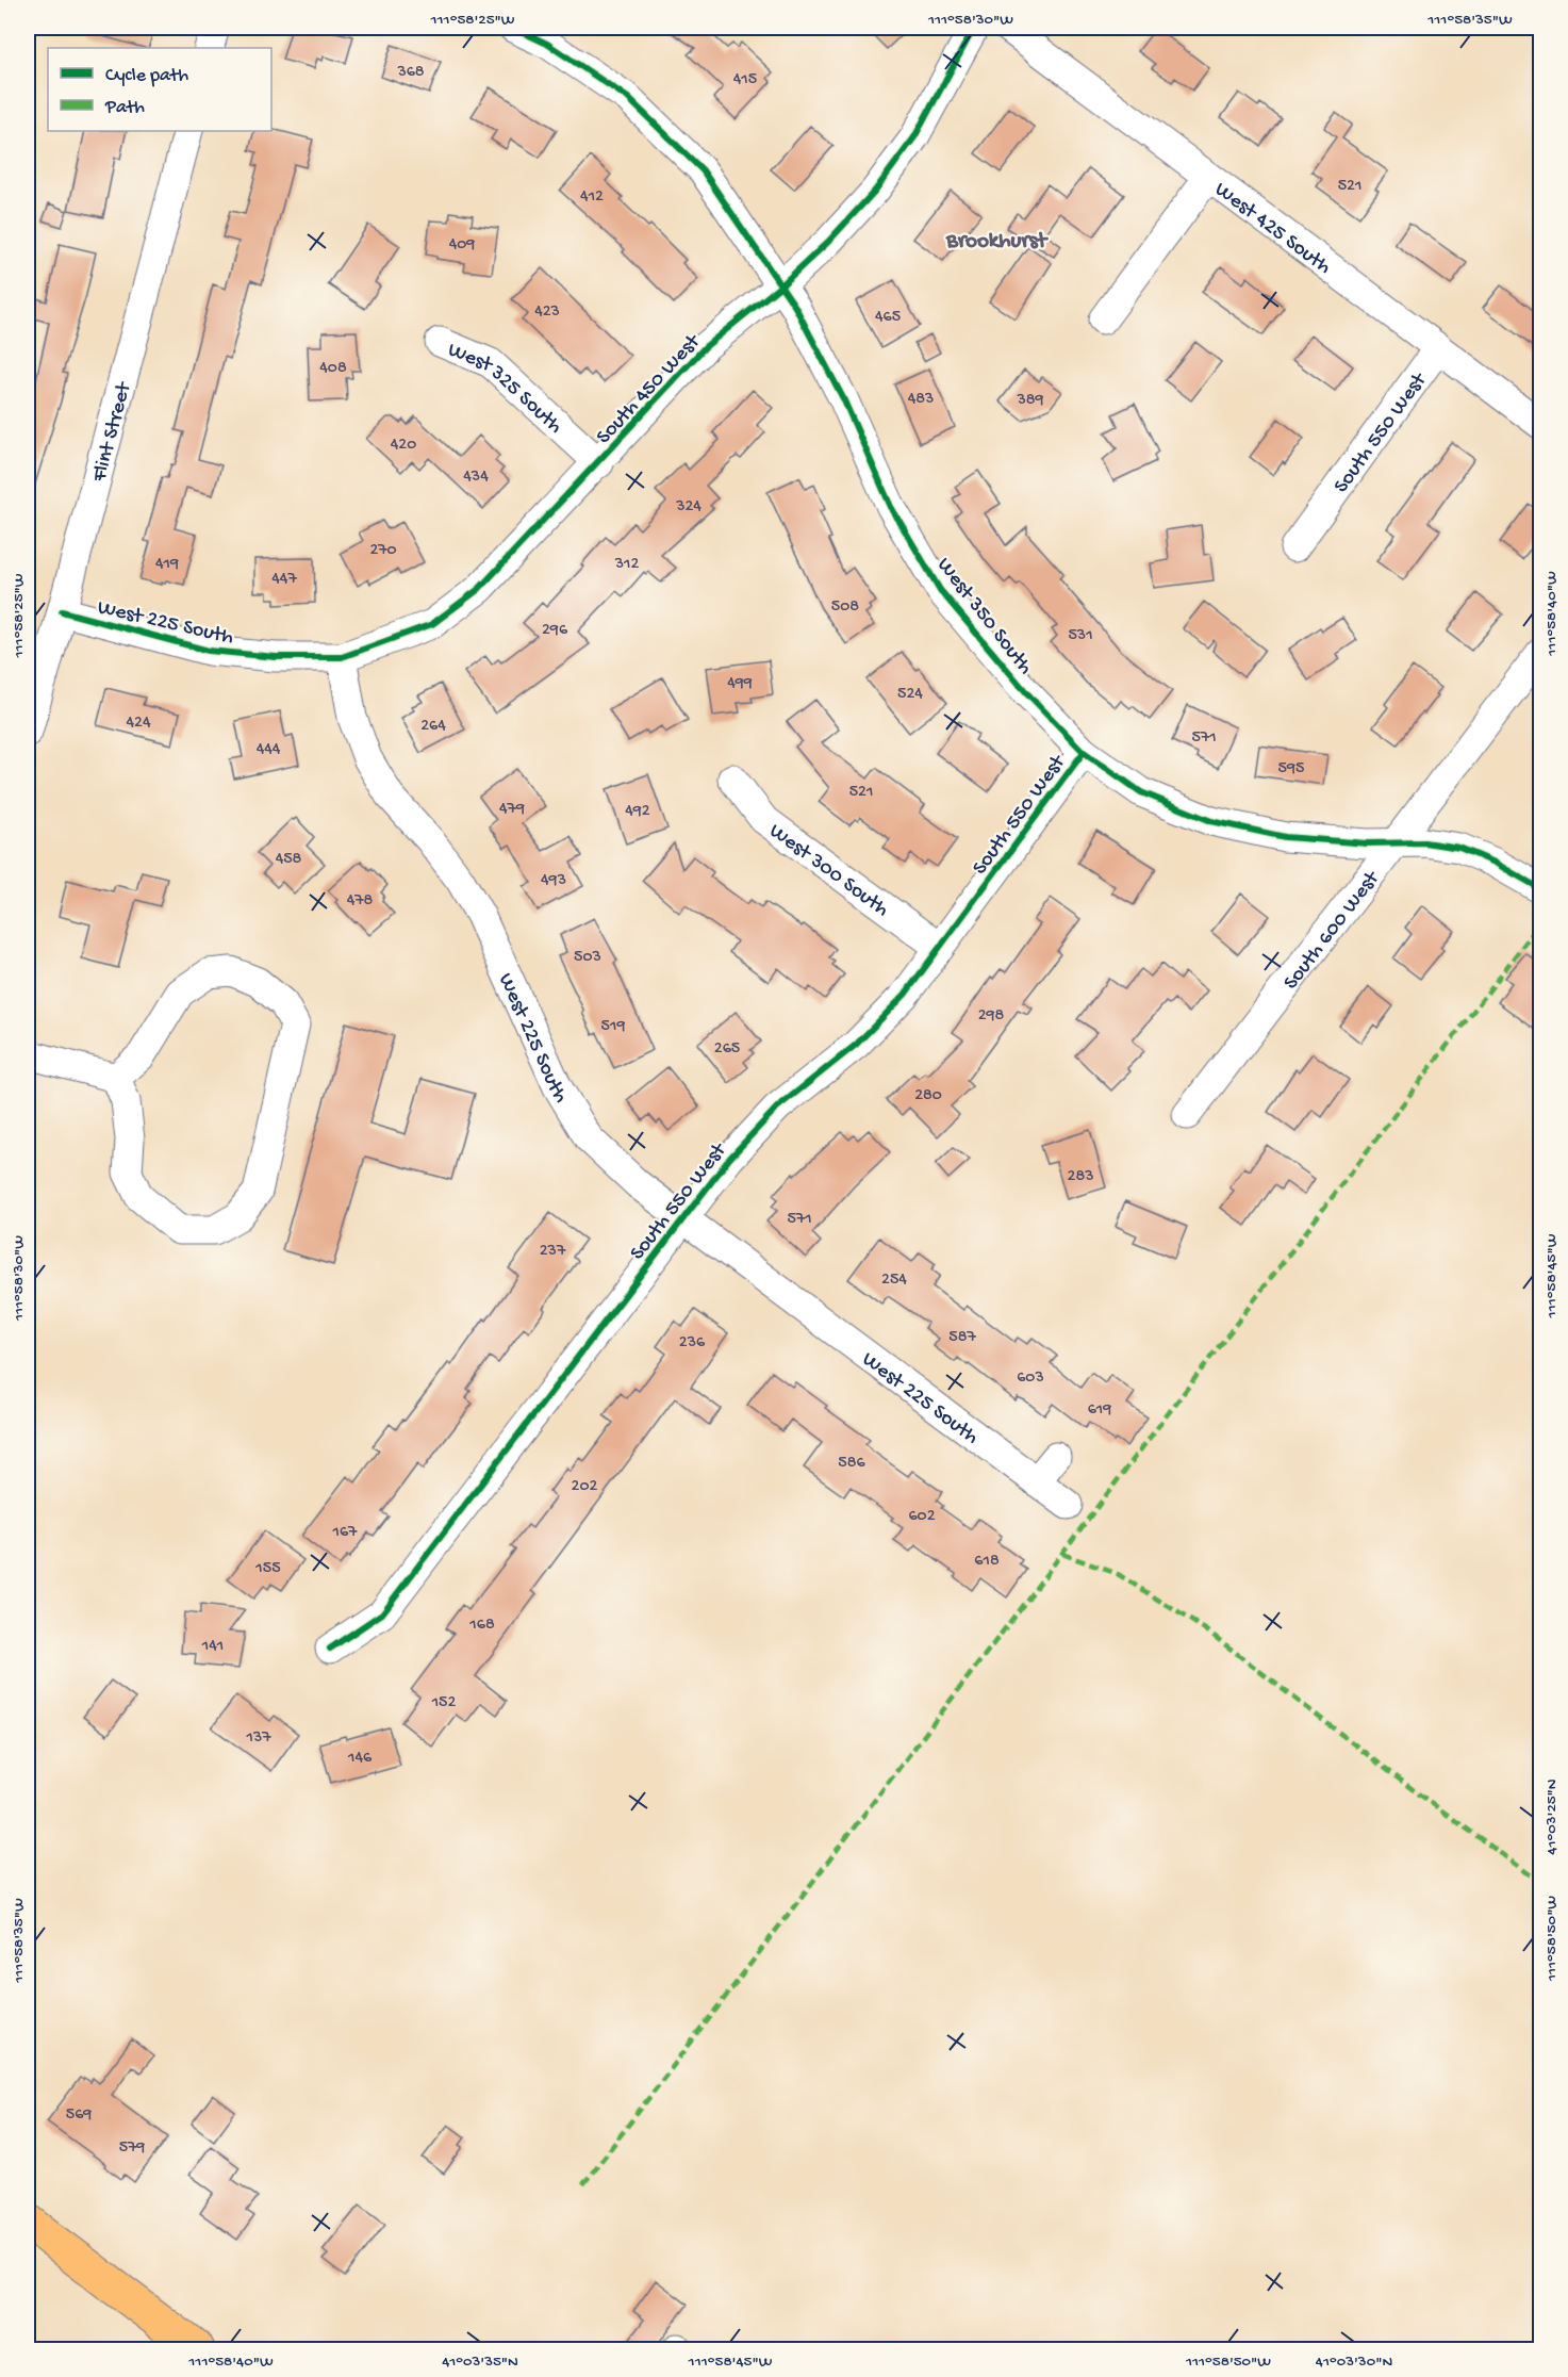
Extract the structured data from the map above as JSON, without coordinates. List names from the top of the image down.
{
  "streets": {
    "street": [
      "West 425 South",
      "South 450 West",
      "West 325 South",
      "Flint Street",
      "South 550 West",
      "West 350 South",
      "West 225 South",
      "West 300 South",
      "South 600 West"
    ]
  },
  "crossings": [
    ["West 425 South", "South 550 West"],
    ["South 450 West", "West 325 South"],
    ["South 450 West", "West 350 South"],
    ["South 450 West", "West 225 South"],
    ["Flint Street", "West 225 South"],
    ["South 550 West", "West 350 South"],
    ["South 550 West", "West 225 South"],
    ["South 550 West", "West 300 South"],
    ["West 350 South", "South 600 West"]
  ],
  "districts": ["Brookhurst"],
  "house_numbers": [
    "368",
    "415",
    "521",
    "412",
    "409",
    "423",
    "465",
    "408",
    "483",
    "389",
    "420",
    "434",
    "324",
    "270",
    "419",
    "312",
    "447",
    "508",
    "296",
    "531",
    "499",
    "524",
    "424",
    "264",
    "571",
    "444",
    "595",
    "521",
    "479",
    "492",
    "458",
    "493",
    "478",
    "503",
    "298",
    "519",
    "265",
    "280",
    "283",
    "571",
    "237",
    "254",
    "587",
    "236",
    "603",
    "619",
    "586",
    "202",
    "602",
    "167",
    "618",
    "155",
    "168",
    "141",
    "152",
    "137",
    "146",
    "569",
    "579"
  ],
  "legend": ["Cycle path", "Path"],
  "coordinates": [
    "111°58'25\"W",
    "111°58'30\"W",
    "111°58'35\"W",
    "111°58'40\"W",
    "111°58'45\"W",
    "41°03'25\"N",
    "111°58'50\"W",
    "41°03'35\"N",
    "41°03'30\"N"
  ]
}
